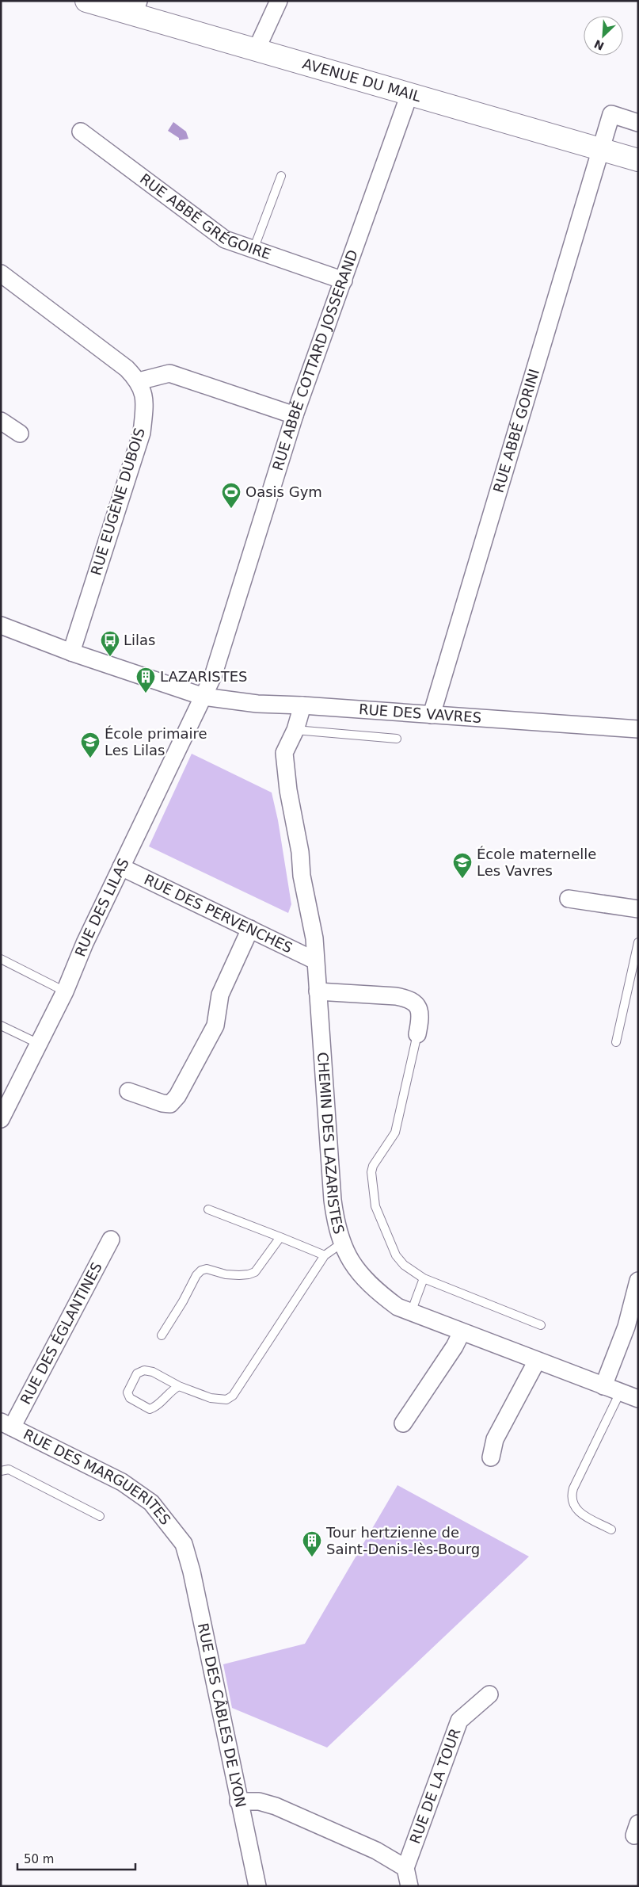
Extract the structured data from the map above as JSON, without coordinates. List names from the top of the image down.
{
  "streets": {
    "main road": ["AVENUE DU MAIL"],
    "street": [
      "RUE ABBÉ GRÉGOIRE",
      "RUE ABBÉ COTTARD JOSSERAND",
      "RUE ABBÉ GORINI",
      "RUE EUGÈNE DUBOIS",
      "RUE DES VAVRES",
      "RUE DES LILAS",
      "RUE DES PERVENCHES",
      "CHEMIN DES LAZARISTES",
      "RUE DES ÉGLANTINES",
      "RUE DES MARGUERITES",
      "RUE DES CÂBLES DE LYON",
      "RUE DE LA TOUR"
    ]
  },
  "crossings": [
    ["AVENUE DU MAIL", "RUE ABBÉ COTTARD JOSSERAND"],
    ["AVENUE DU MAIL", "RUE ABBÉ GORINI"],
    ["RUE ABBÉ GRÉGOIRE", "RUE ABBÉ COTTARD JOSSERAND"],
    ["RUE ABBÉ COTTARD JOSSERAND", "RUE DES VAVRES"],
    ["RUE ABBÉ COTTARD JOSSERAND", "RUE DES LILAS"],
    ["RUE ABBÉ GORINI", "RUE DES VAVRES"],
    ["RUE EUGÈNE DUBOIS", "RUE DES VAVRES"],
    ["RUE DES VAVRES", "RUE DES LILAS"],
    ["RUE DES VAVRES", "CHEMIN DES LAZARISTES"],
    ["RUE DES LILAS", "RUE DES PERVENCHES"],
    ["RUE DES PERVENCHES", "CHEMIN DES LAZARISTES"],
    ["RUE DES ÉGLANTINES", "RUE DES MARGUERITES"],
    ["RUE DES MARGUERITES", "RUE DES CÂBLES DE LYON"]
  ],
  "places": {
    "sports": ["Oasis Gym"],
    "bus stop": ["Lilas"],
    "building": ["LAZARISTES", "Tour hertzienne de Saint-Denis-lès-Bourg"],
    "school or university": ["École primaire Les Lilas", "École maternelle Les Vavres"]
  },
  "scale_bar": "50 m",
  "north": "bottom left"
}
